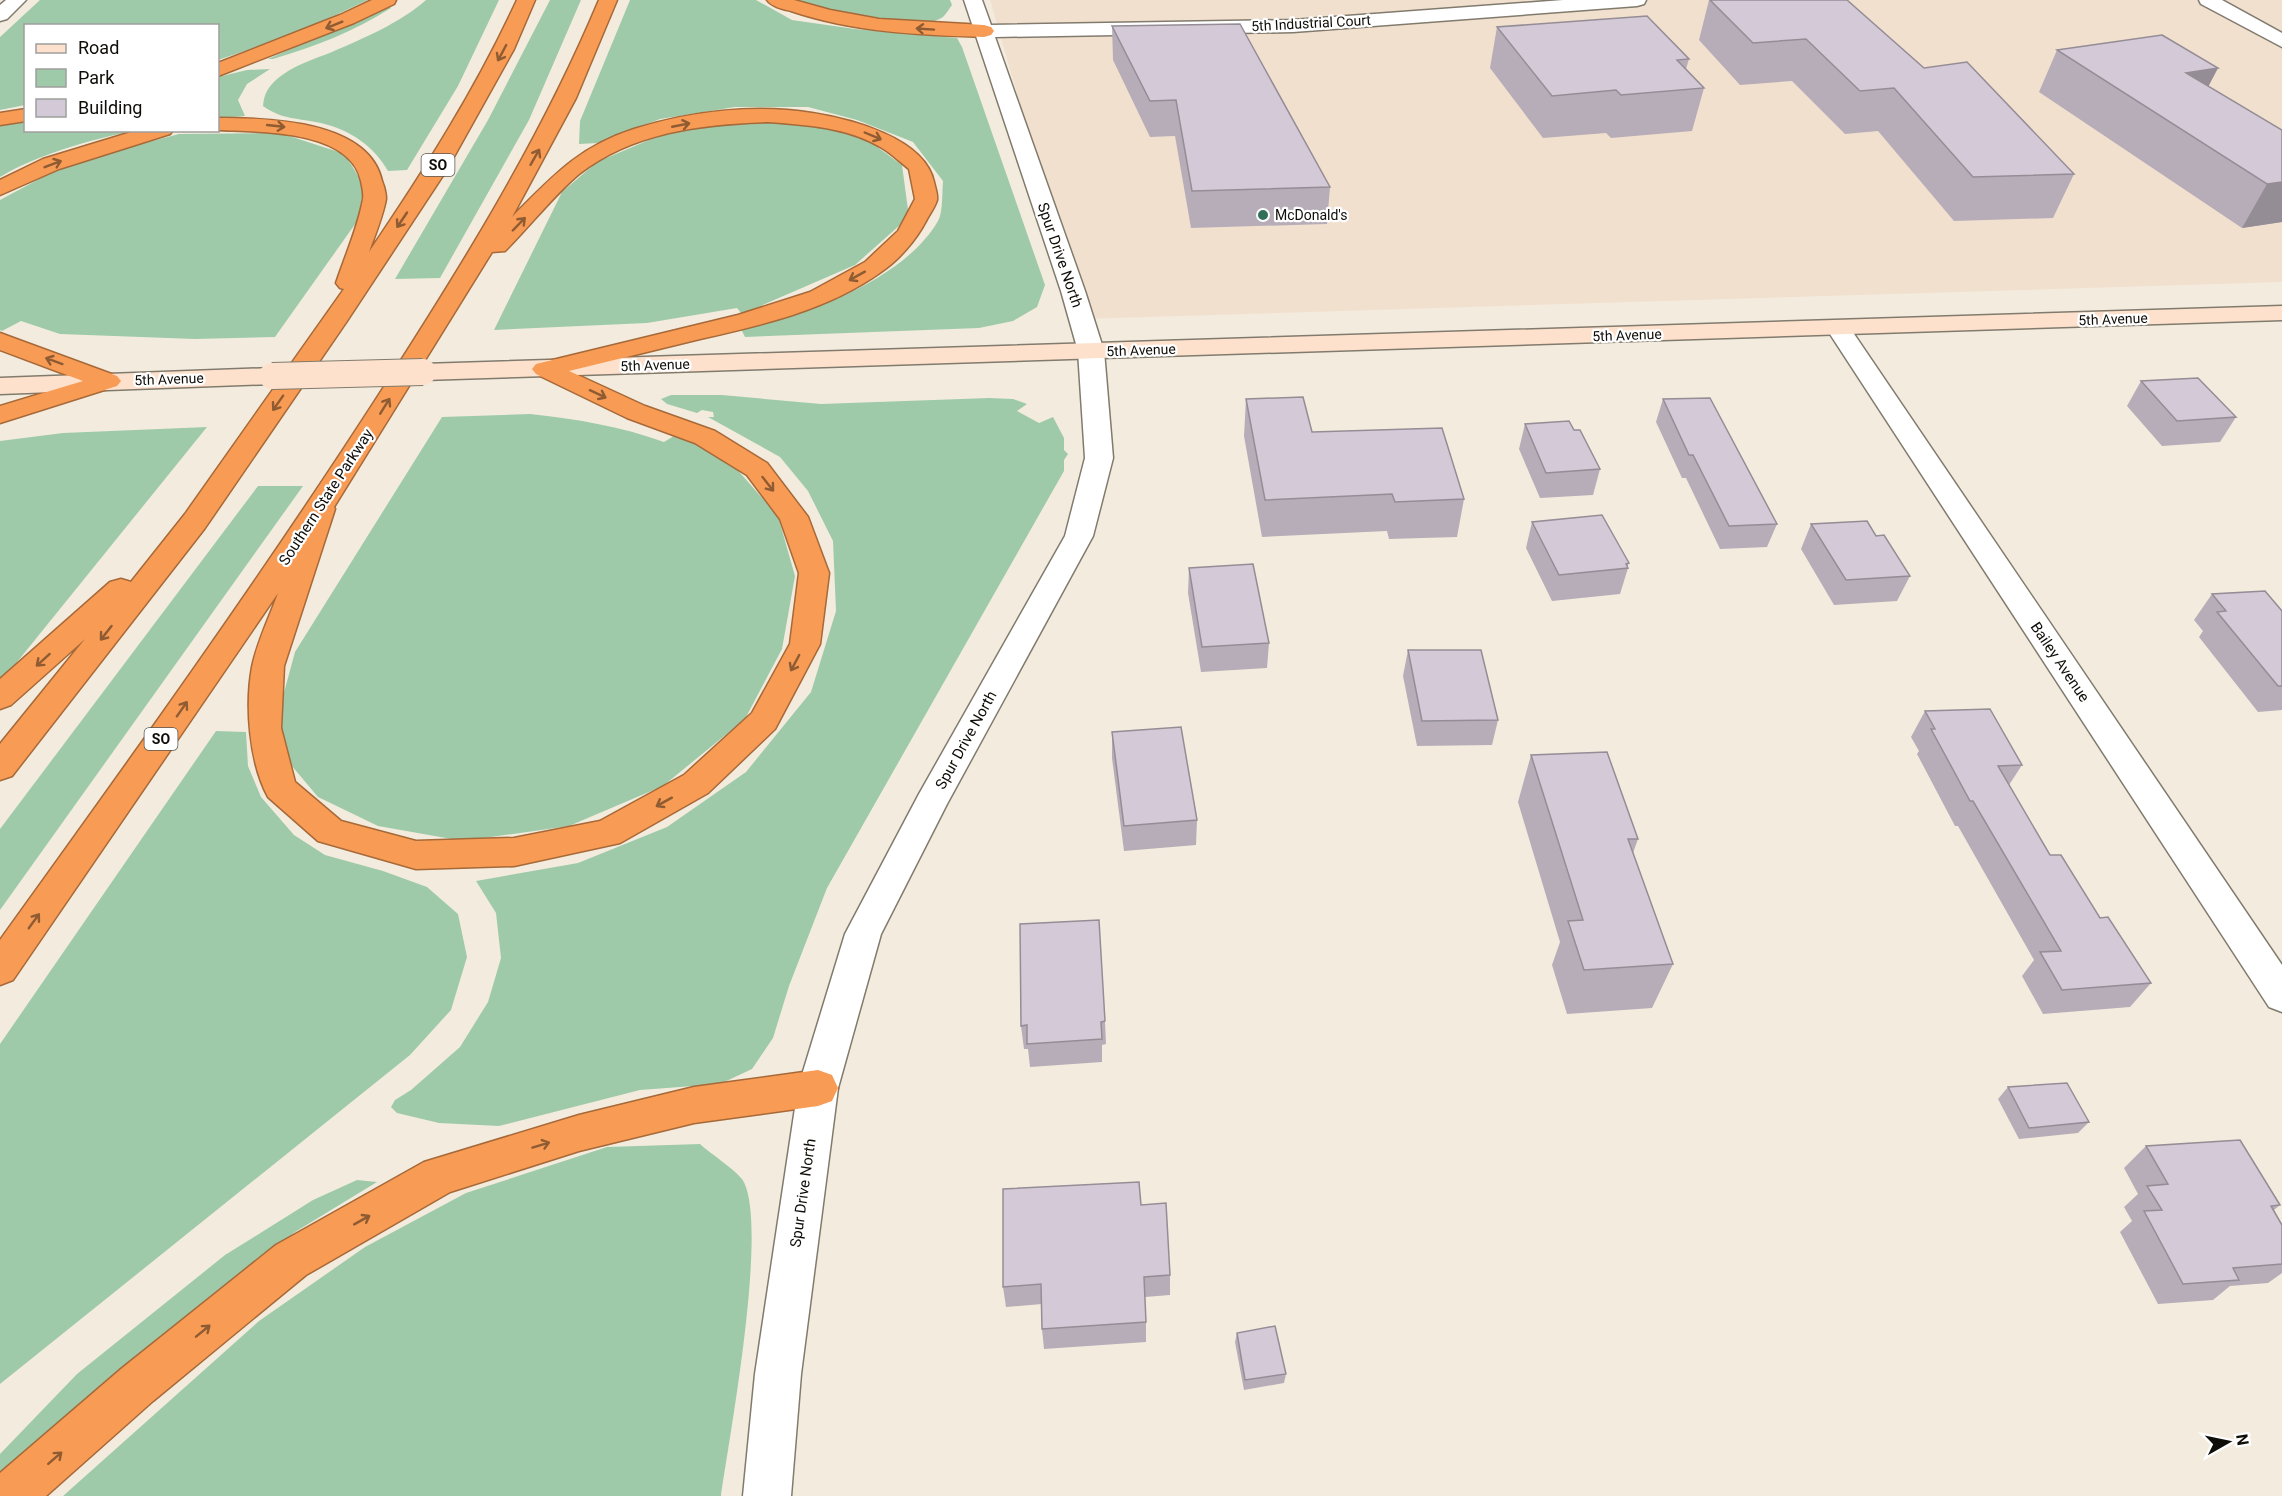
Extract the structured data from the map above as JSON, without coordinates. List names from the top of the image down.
{
  "streets": {
    "highway": ["SO", "Southern State Parkway"],
    "main road": ["5th Avenue"],
    "street": ["5th Industrial Court", "Spur Drive North", "Bailey Avenue"]
  },
  "crossings": [
    ["5th Industrial Court", "Spur Drive North"],
    ["Spur Drive North", "5th Avenue"],
    ["5th Avenue", "Bailey Avenue"]
  ],
  "places": ["McDonald's"],
  "legend": ["Road", "Park", "Building"],
  "north": "right"
}
